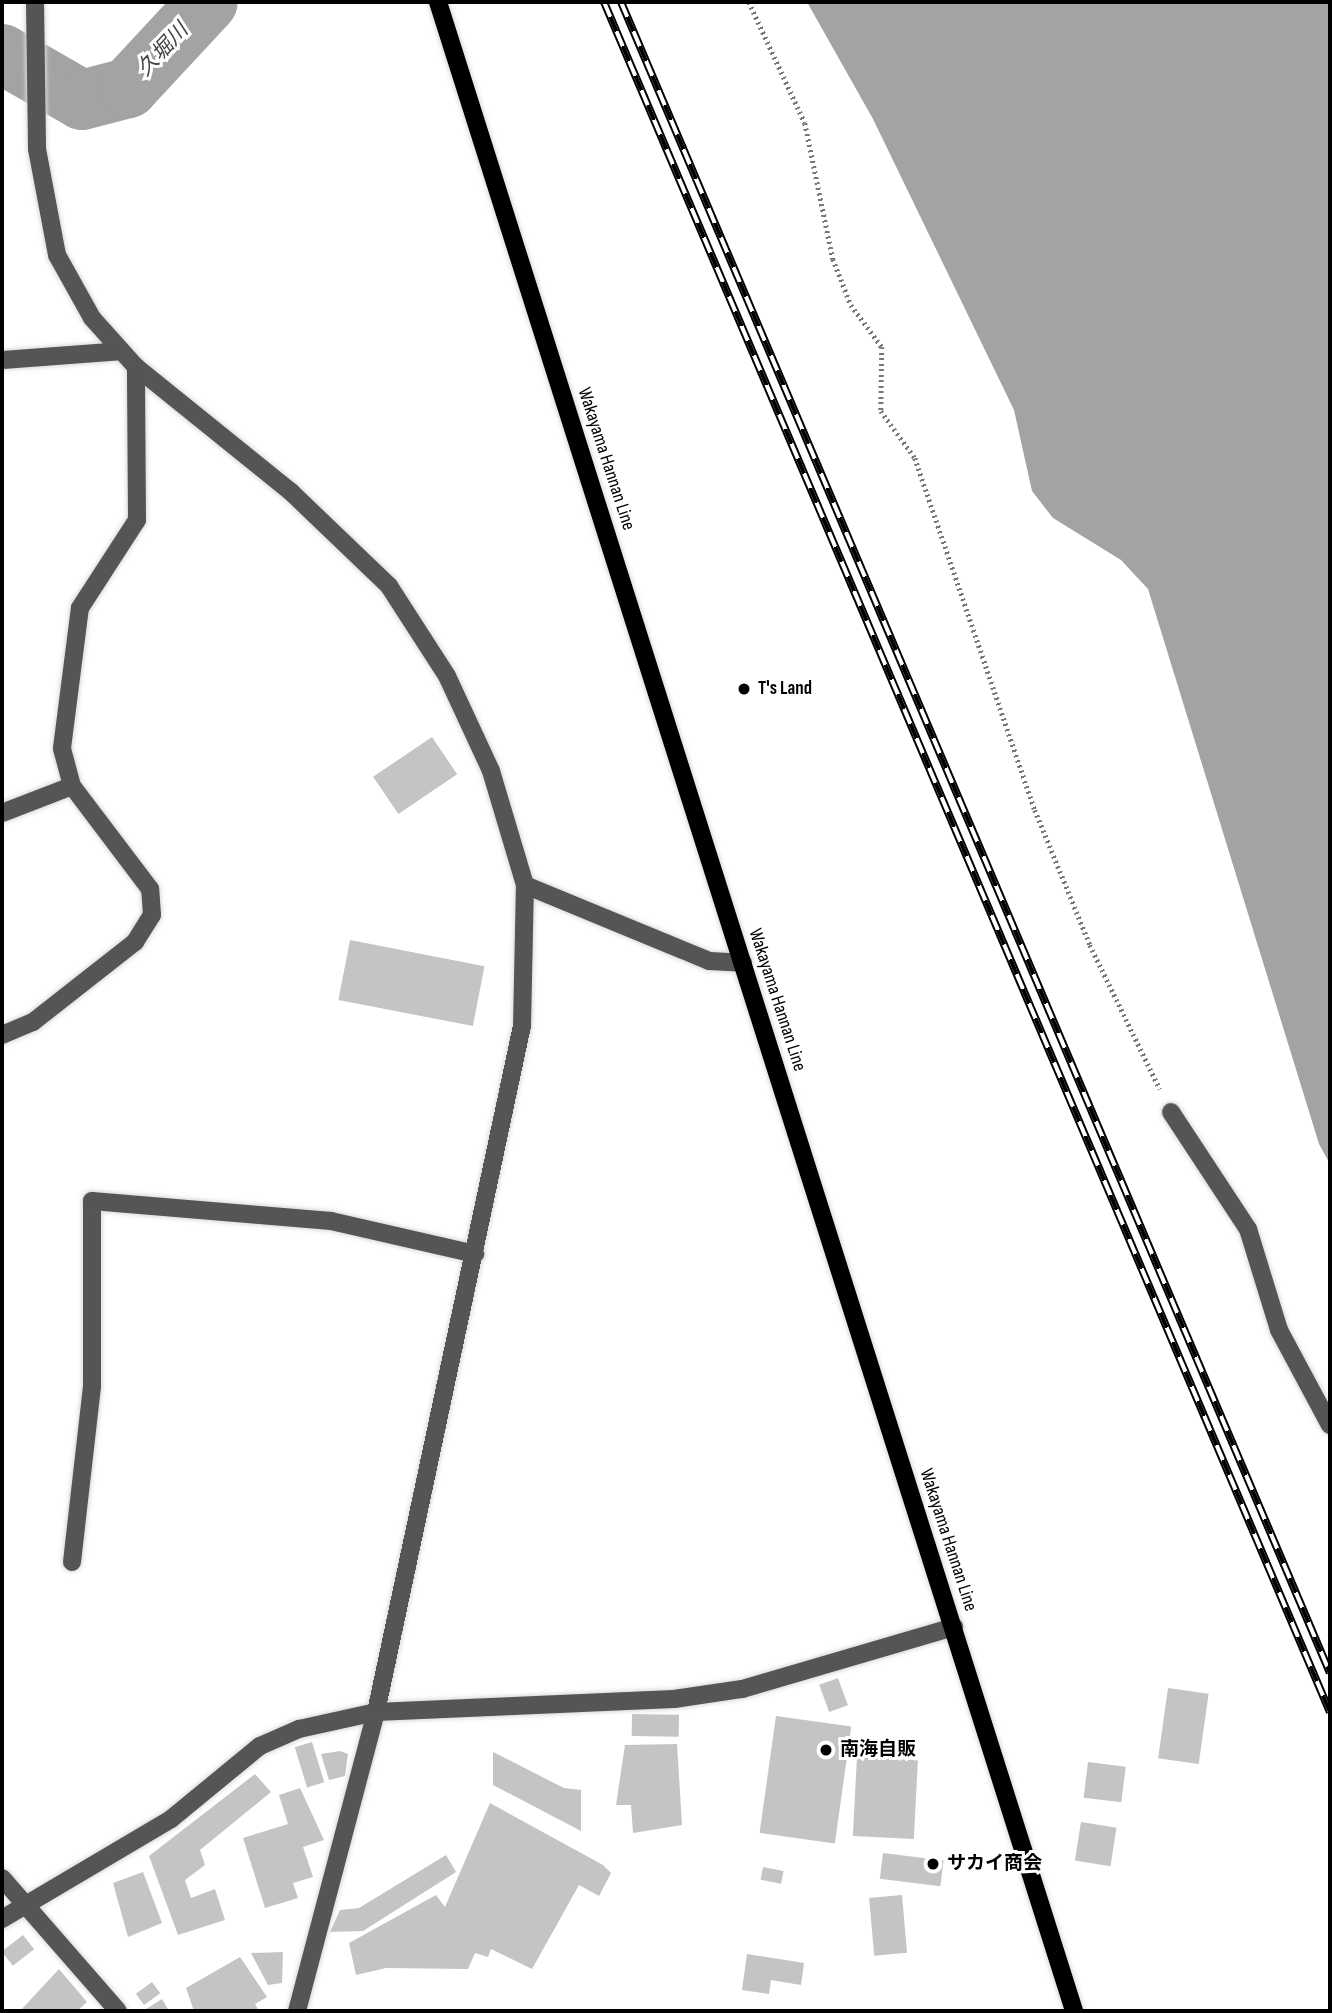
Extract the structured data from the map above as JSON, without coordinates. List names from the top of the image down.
{
  "streets": {
    "main road": ["Wakayama Hannan Line"]
  },
  "water": ["久堀川"],
  "places": ["T's Land", "南海自販", "サカイ商会"]
}
